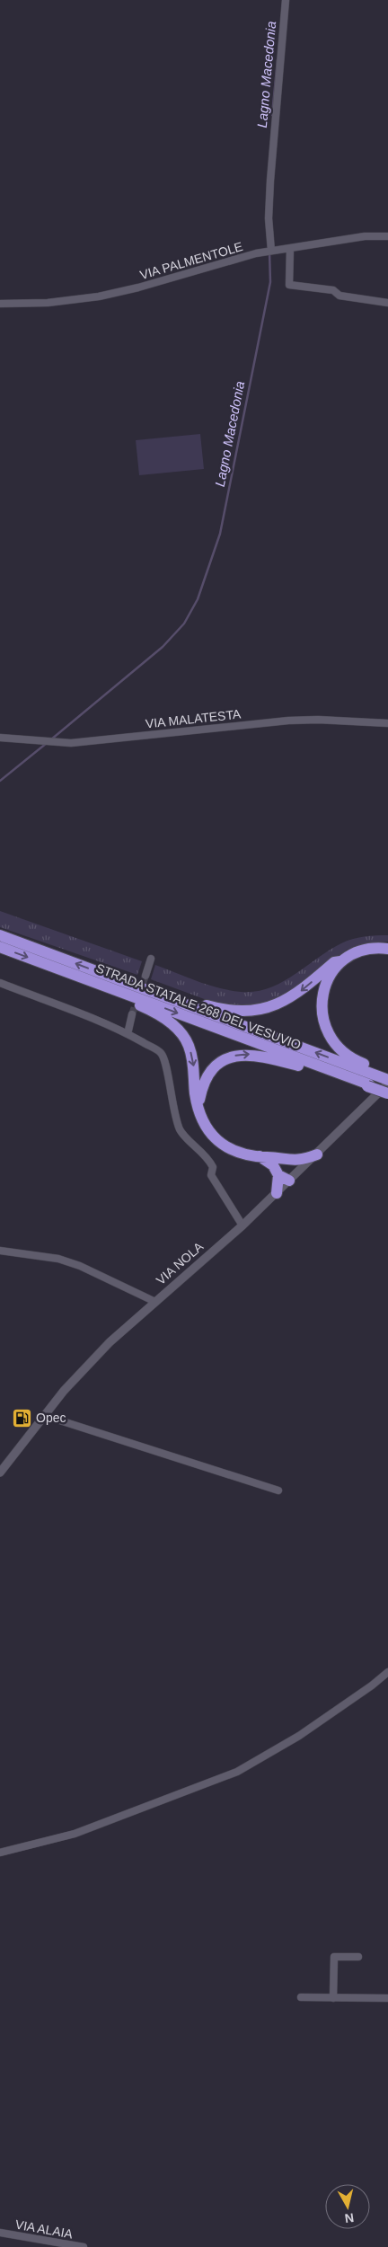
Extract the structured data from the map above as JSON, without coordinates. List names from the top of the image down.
{
  "streets": {
    "highway": ["STRADA STATALE 268 DEL VESUVIO"],
    "street": [
      "VIA PALMENTOLE",
      "VIA MALATESTA",
      "VIA NOLA",
      "VIA ALAIA"
    ]
  },
  "water": ["Lagno Macedonia"],
  "places": {
    "fuel station": ["Opec"]
  },
  "north": "bottom"
}
